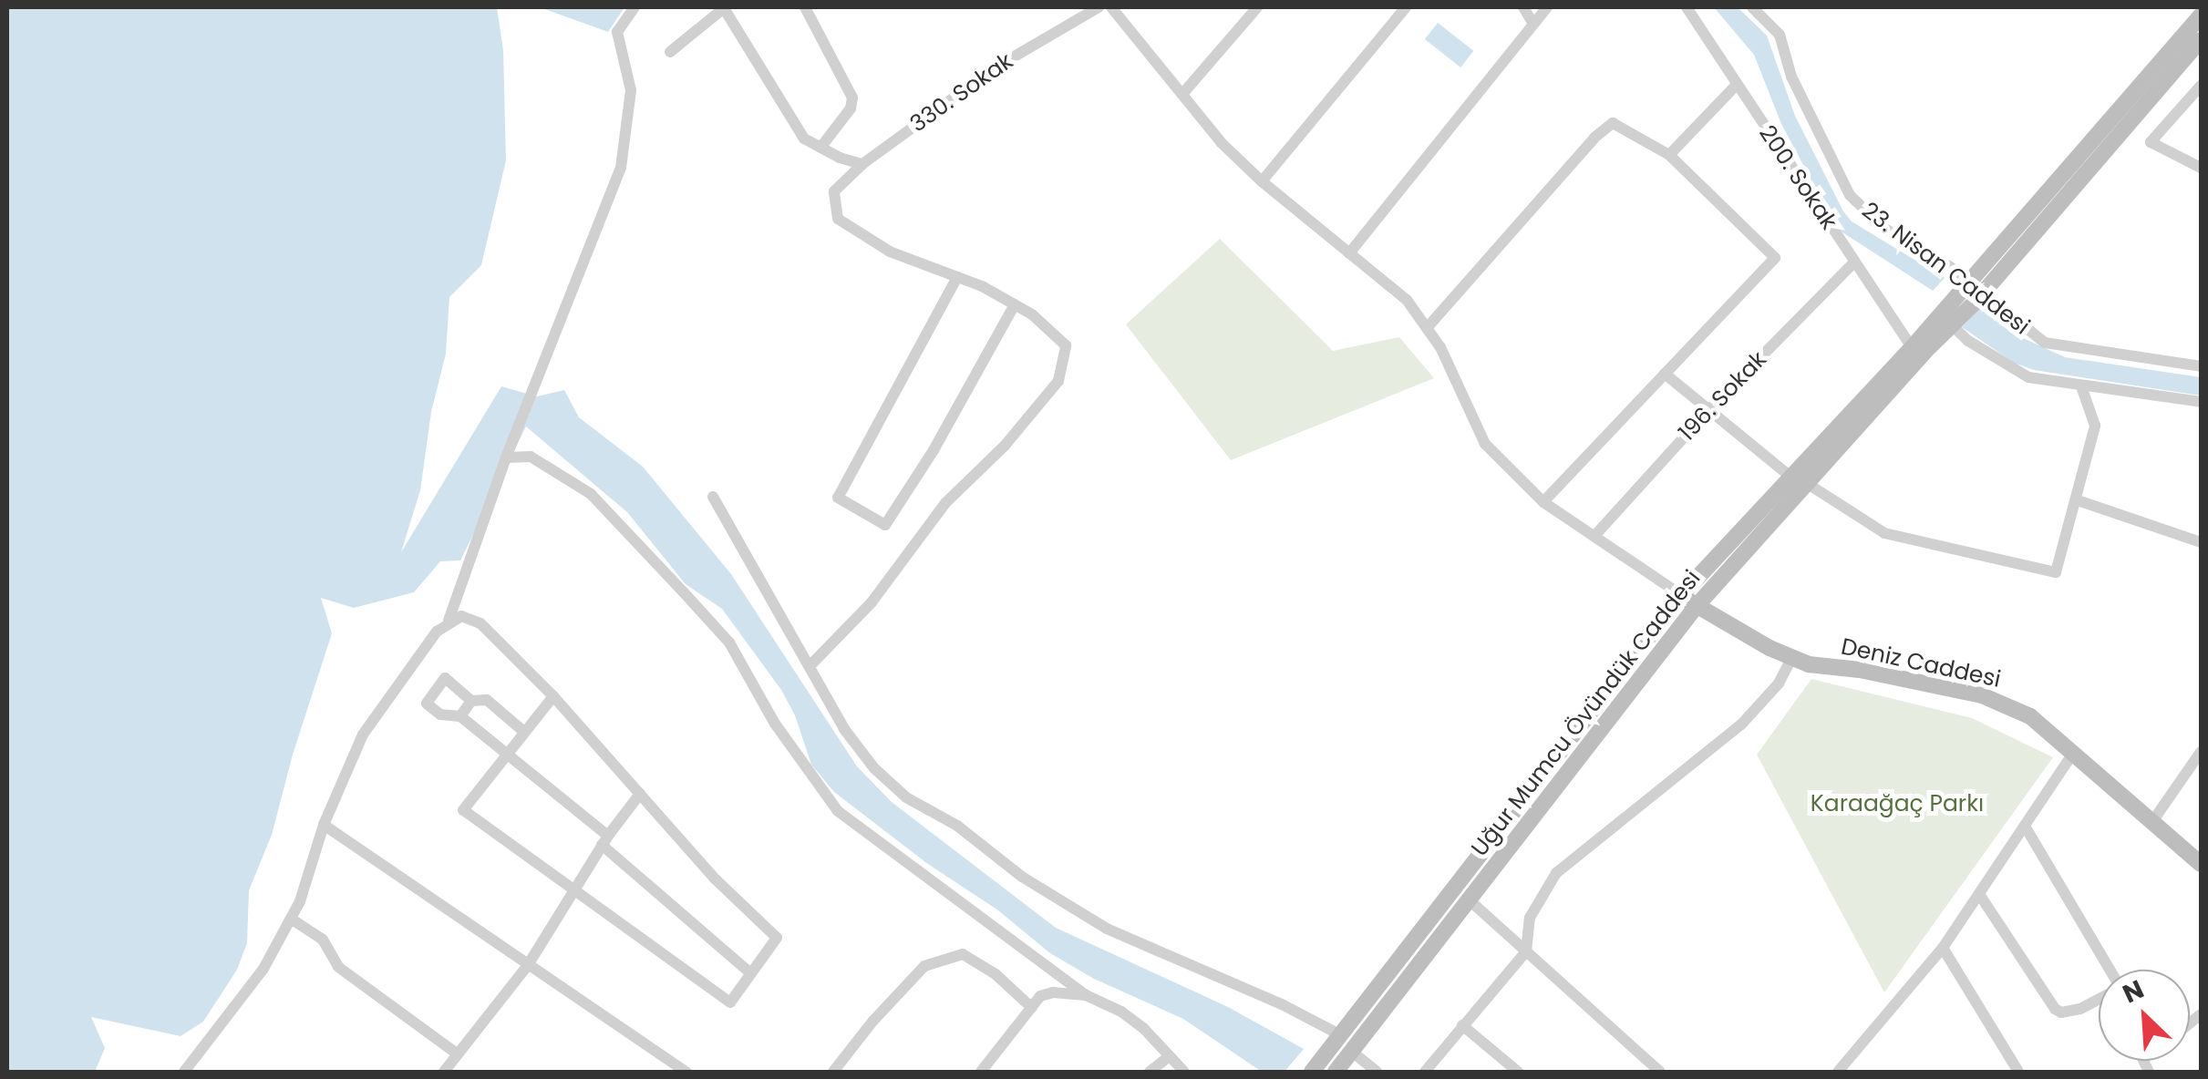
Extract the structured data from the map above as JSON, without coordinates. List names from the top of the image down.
{
  "streets": {
    "street": [
      "330. Sokak",
      "200. Sokak",
      "23. Nisan Caddesi",
      "196. Sokak",
      "Deniz Caddesi",
      "Uğur Mumcu Övündük Caddesi"
    ]
  },
  "crossings": [
    ["200. Sokak", "196. Sokak"],
    ["200. Sokak", "Uğur Mumcu Övündük Caddesi"],
    ["23. Nisan Caddesi", "Uğur Mumcu Övündük Caddesi"],
    ["Deniz Caddesi", "Uğur Mumcu Övündük Caddesi"]
  ],
  "parks": ["Karaağaç Parkı"],
  "north": "top left"
}
